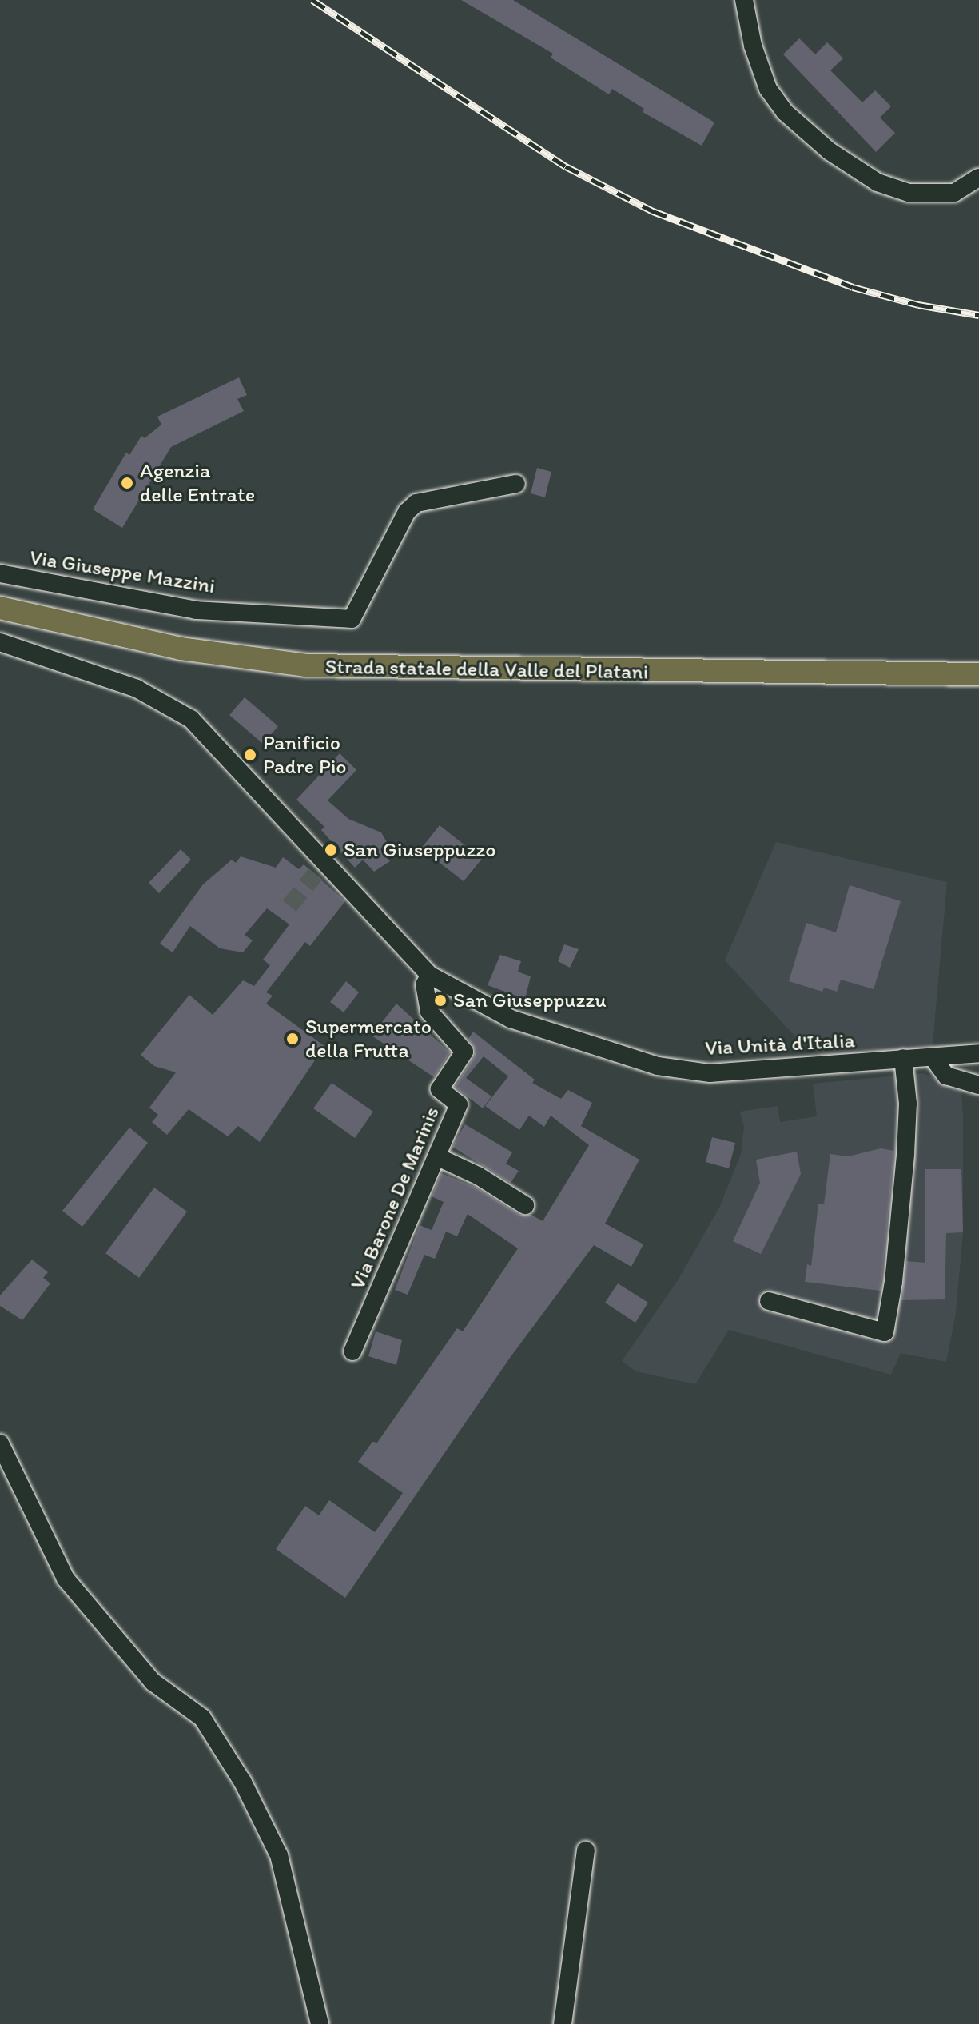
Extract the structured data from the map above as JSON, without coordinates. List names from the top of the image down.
{
  "streets": {
    "main road": ["Strada statale della Valle del Platani"],
    "street": ["Via Giuseppe Mazzini", "Via Unità d'Italia", "Via Barone De Marinis"]
  },
  "crossings": [
    ["Via Unità d'Italia", "Via Barone De Marinis"]
  ],
  "places": [
    "Agenzia delle Entrate",
    "Panificio Padre Pio",
    "San Giuseppuzzo",
    "San Giuseppuzzu",
    "Supermercato della Frutta"
  ]
}
